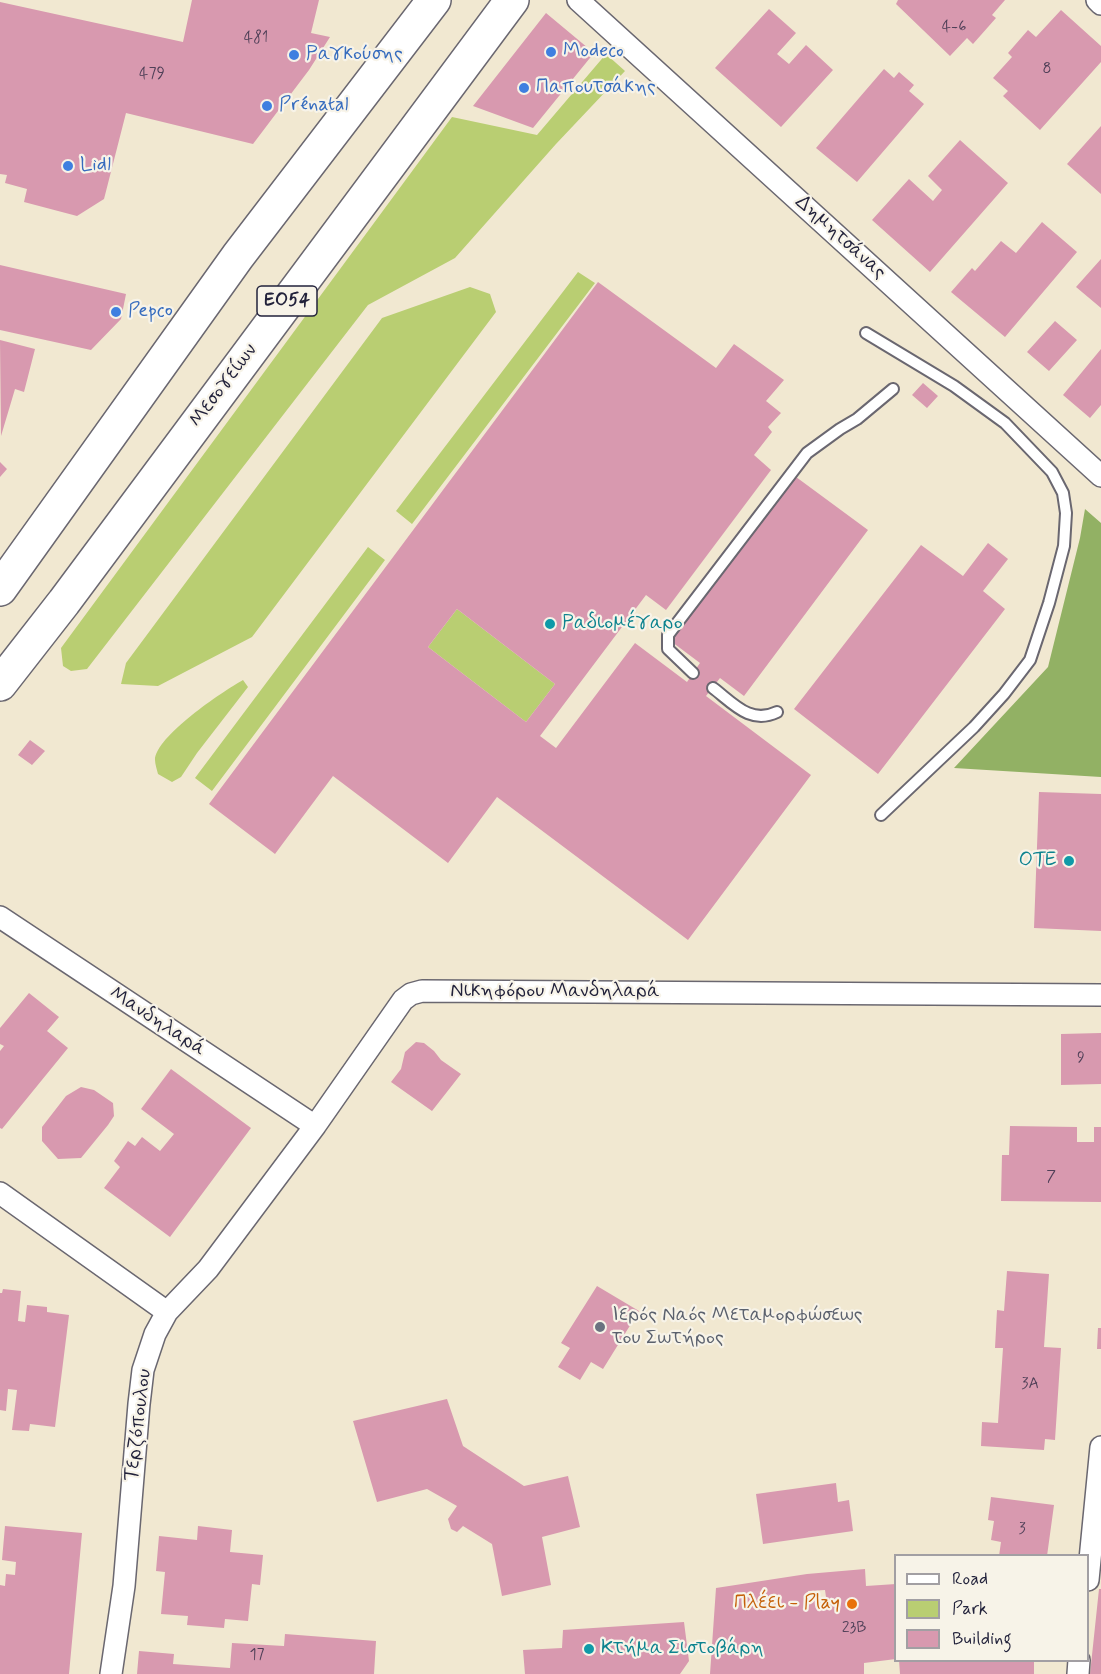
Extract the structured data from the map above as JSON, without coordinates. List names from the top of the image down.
{
  "streets": {
    "main road": ["ΕΟ54", "Μεσογείων"],
    "street": [
      "Δημητσάνας",
      "Νικηφόρου Μανδηλαρά",
      "Μανδηλαρά",
      "Τερζόπουλου"
    ]
  },
  "crossings": [
    ["Νικηφόρου Μανδηλαρά", "Μανδηλαρά"],
    ["Νικηφόρου Μανδηλαρά", "Τερζόπουλου"]
  ],
  "places": [
    "Modeco",
    "Ραγκούσης",
    "Παπουτσάκης",
    "Prénatal",
    "Lidl",
    "Pepco",
    "Ραδιομέγαρο",
    "ΟΤΕ",
    "Ιερός Ναός Μεταμορφώσεως του Σωτήρος",
    "Πλέει - Play",
    "Κτήμα Σιστοβάρη"
  ],
  "house_numbers": [
    "4-6",
    "481",
    "8",
    "479",
    "9",
    "7",
    "3Α",
    "3",
    "23B",
    "17"
  ],
  "legend": ["Road", "Park", "Building"]
}
